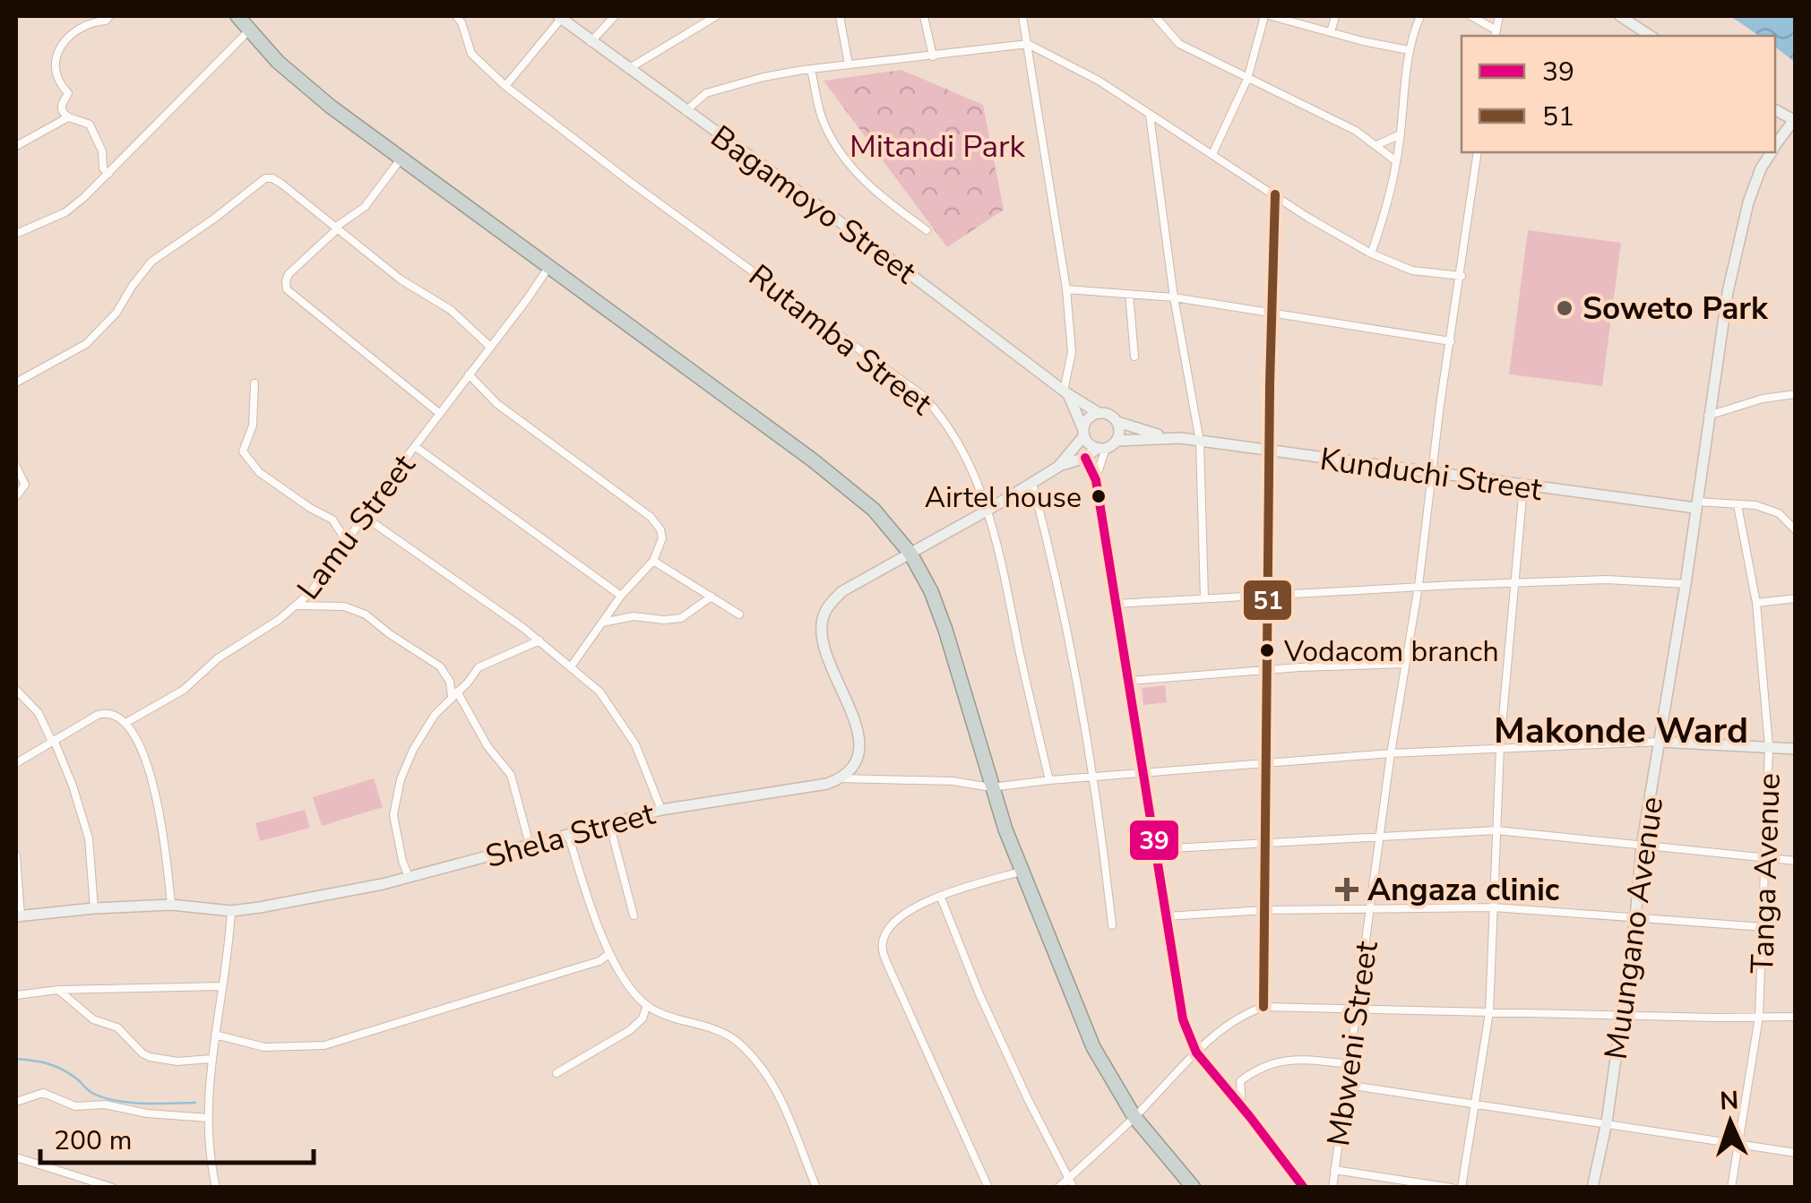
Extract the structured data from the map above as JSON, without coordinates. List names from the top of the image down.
{
  "streets": {
    "main road": [
      "Bagamoyo Street",
      "Kunduchi Street",
      "Shela Street",
      "Muungano Avenue"
    ],
    "street": [
      "Rutamba Street",
      "Lamu Street",
      "Tanga Avenue",
      "Mbweni Street"
    ]
  },
  "crossings": [
    ["Kunduchi Street", "Tanga Avenue"],
    ["Kunduchi Street", "Muungano Avenue"],
    ["Kunduchi Street", "Mbweni Street"]
  ],
  "districts": ["Makonde Ward"],
  "parks": ["Mitandi Park"],
  "places": {
    "other": ["Soweto Park", "Airtel house", "Vodacom branch"],
    "health": ["Angaza clinic"]
  },
  "lines": ["transit line 51", "transit line 39"],
  "legend": ["39", "51"],
  "scale_bar": "200 m",
  "north": "top"
}
